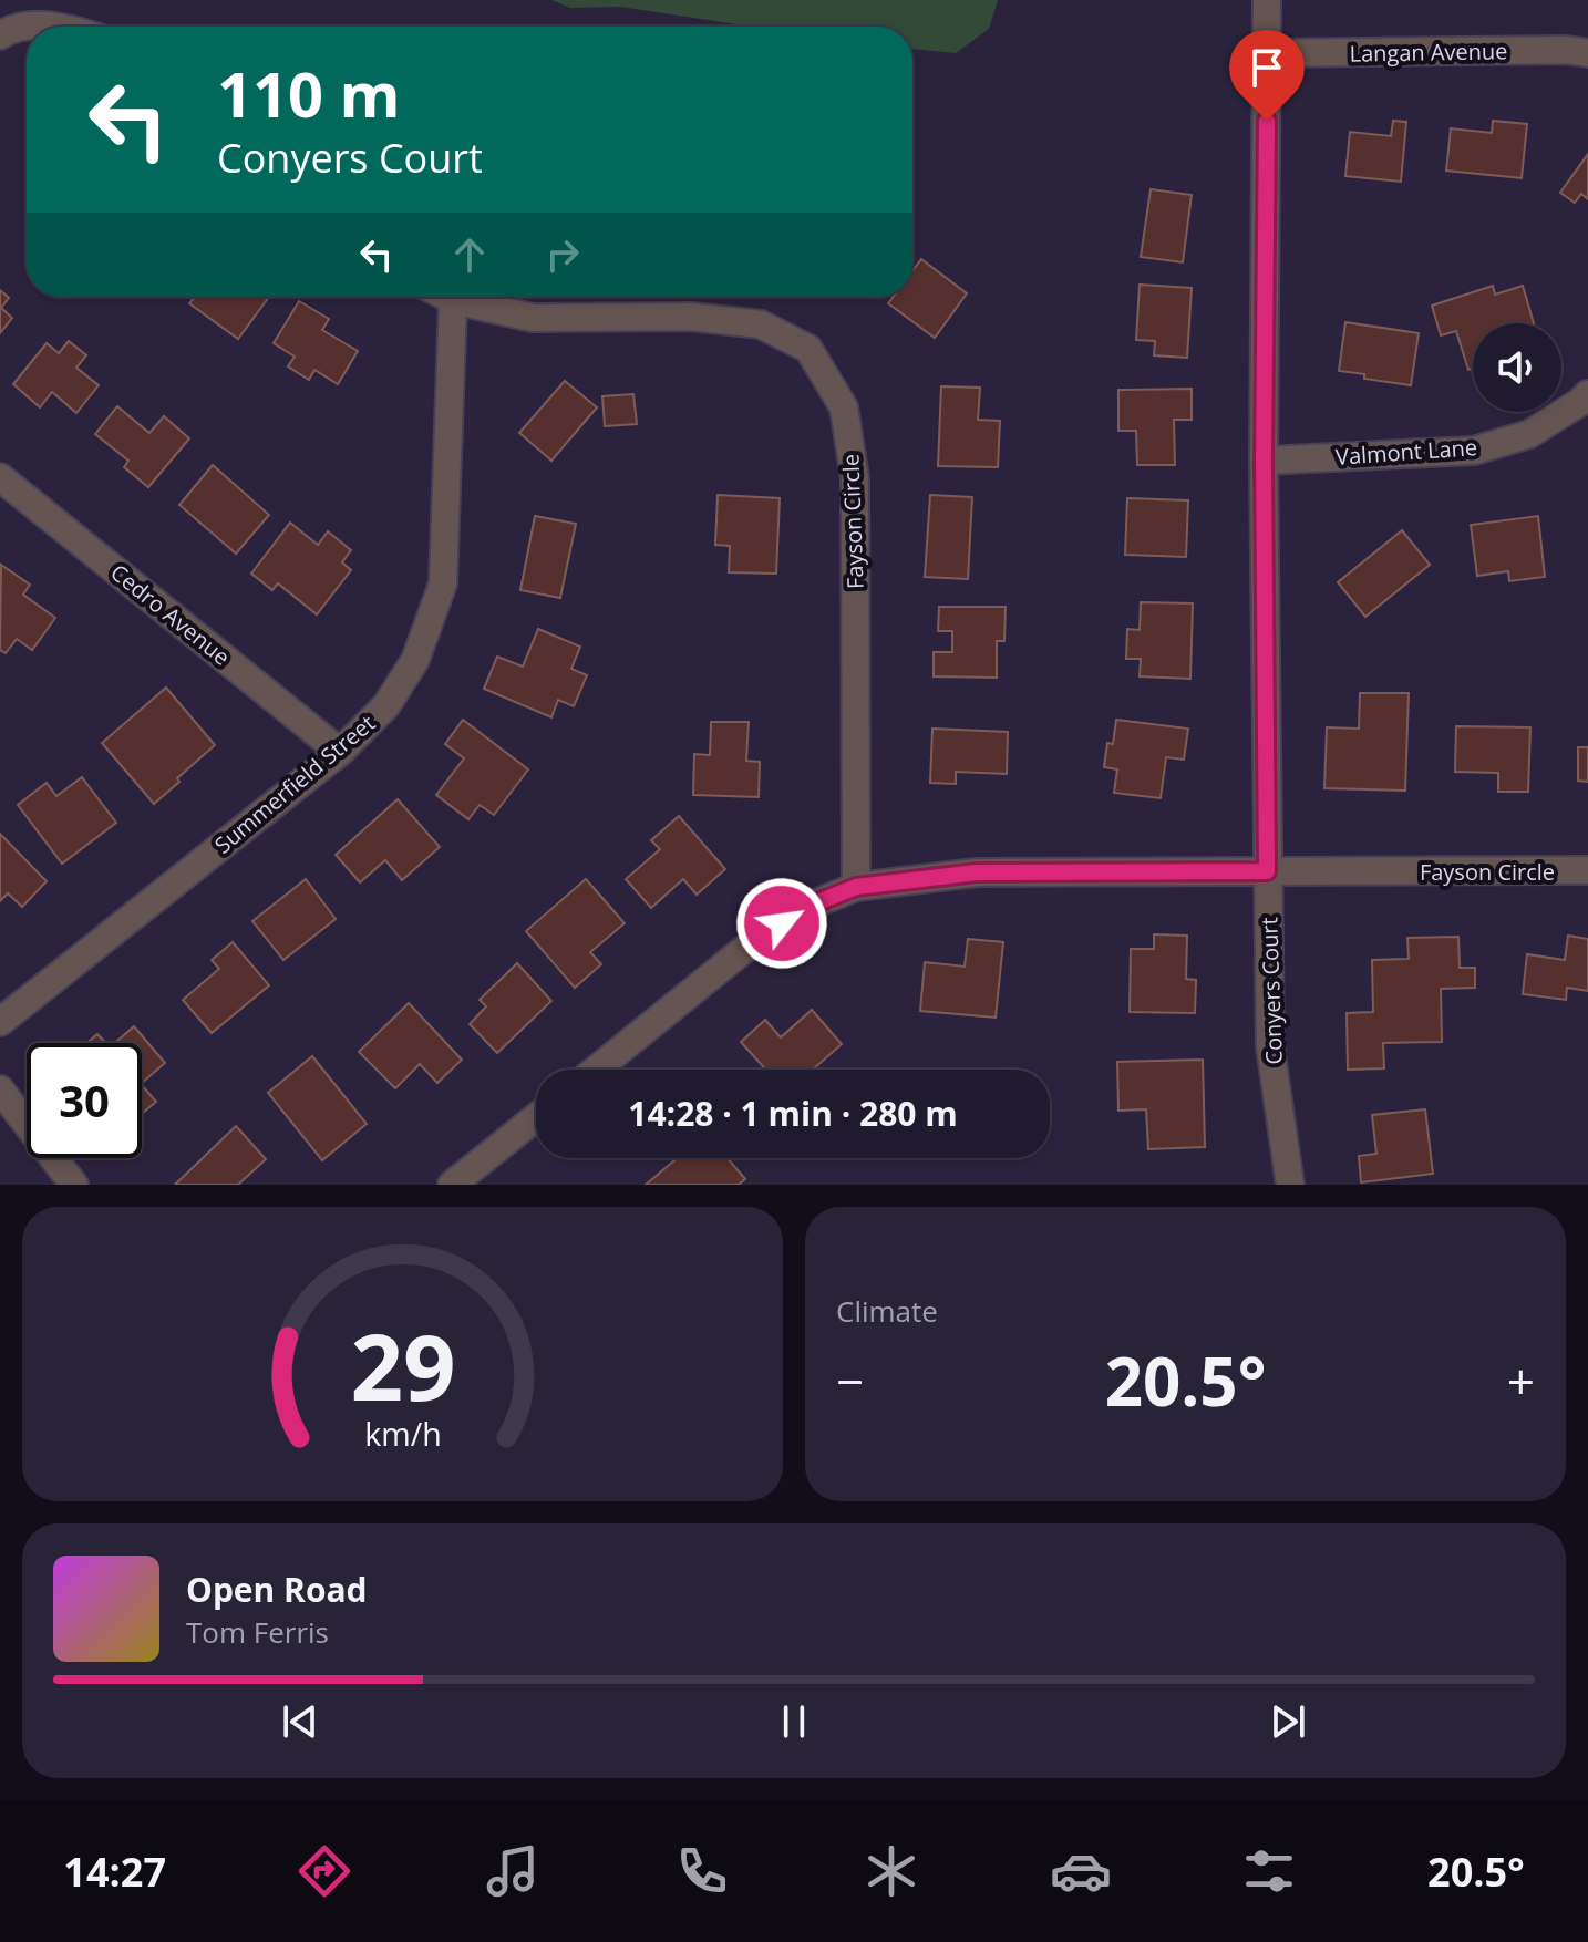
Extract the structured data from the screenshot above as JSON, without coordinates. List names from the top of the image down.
{
  "streets": {
    "street": [
      "Langan Avenue",
      "Valmont Lane",
      "Fayson Circle",
      "Cedro Avenue",
      "Summerfield Street",
      "Conyers Court"
    ]
  },
  "crossings": [
    ["Langan Avenue", "Conyers Court"],
    ["Valmont Lane", "Conyers Court"],
    ["Fayson Circle", "Summerfield Street"],
    ["Fayson Circle", "Conyers Court"],
    ["Cedro Avenue", "Summerfield Street"]
  ],
  "page": {
    "turn": ["110 m", "Conyers Court"],
    "limit": "30",
    "trip": "14:28 · 1 min · 280 m",
    "tile": "Climate",
    "heat": ["−", "20.5°", "+"],
    "song": ["Open Road", "Tom Ferris"],
    "tabs": ["14:27", "20.5°"],
    "gauge": ["29", "km/h"]
  }
}
